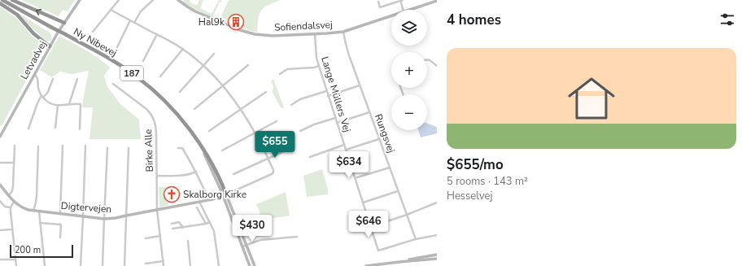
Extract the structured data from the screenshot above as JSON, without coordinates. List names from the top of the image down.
{
  "streets": {
    "highway": ["Ny Nibevej", "187"],
    "street": [
      "Sofiendalsvej",
      "Letvadvej",
      "Lange Müllers Vej",
      "Rungsvej",
      "Birke Alle",
      "Digtervejen"
    ]
  },
  "crossings": [
    ["Sofiendalsvej", "Lange Müllers Vej"],
    ["Sofiendalsvej", "Rungsvej"],
    ["Ny Nibevej", "Digtervejen"],
    ["Lange Müllers Vej", "Rungsvej"],
    ["Birke Alle", "Digtervejen"]
  ],
  "places": {
    "building": ["Hal9k"],
    "church": ["Skalborg Kirke"]
  },
  "scale_bar": "200 m",
  "page": {
    "heading": "4 homes",
    "map_buttons": ["+", "−"],
    "list": [
      {
        "name": "$655/mo",
        "note": "5 rooms · 143 m² · Hesselvej"
      }
    ],
    "price": [
      "$655",
      "$634",
      "$646",
      "$430"
    ],
    "scale": "200 m"
  }
}
